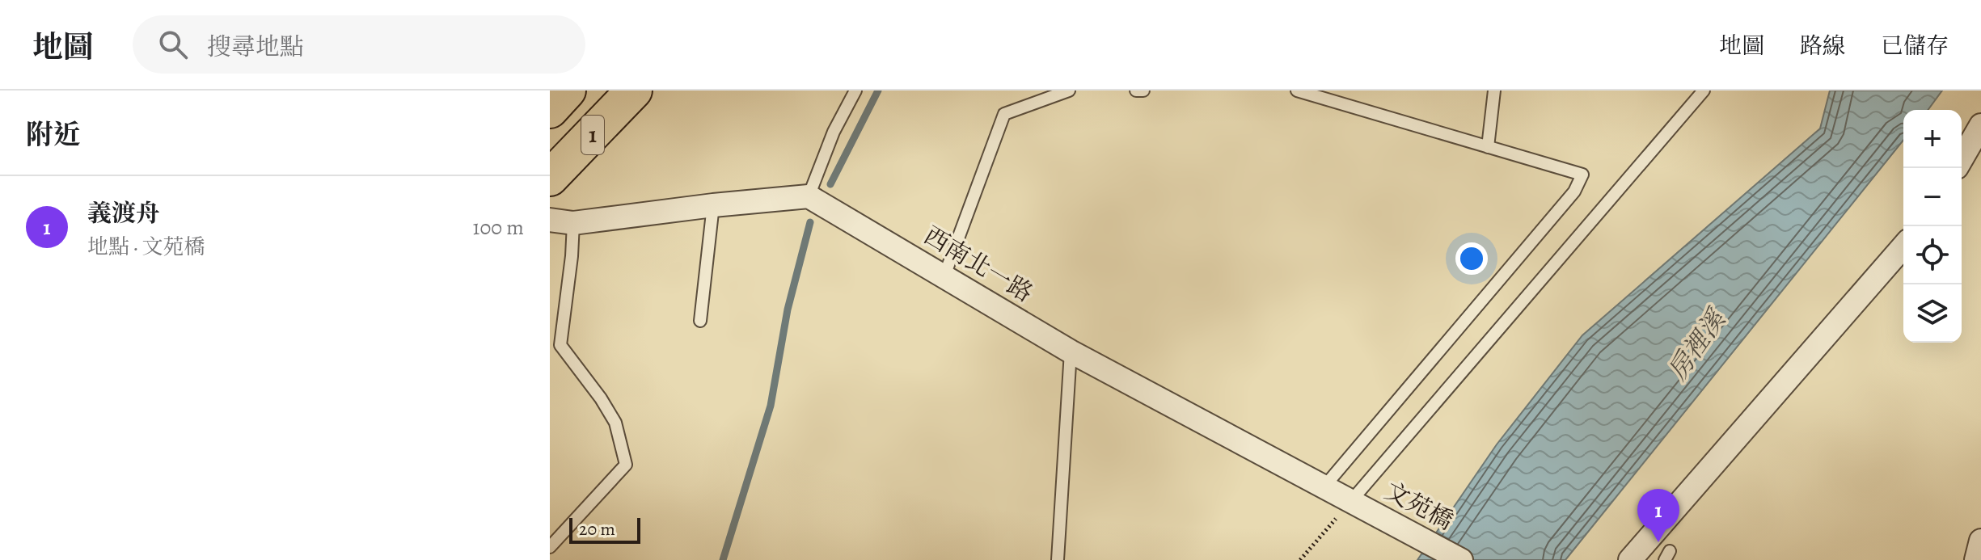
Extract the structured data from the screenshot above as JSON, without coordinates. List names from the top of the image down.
{
  "streets": {
    "main road": ["1"],
    "street": ["西南北一路", "文苑橋"]
  },
  "crossings": [
    ["西南北一路", "文苑橋"]
  ],
  "water": ["房裡溪"],
  "scale_bar": "20 m",
  "page": {
    "header": "地圖",
    "search": "搜尋地點",
    "nav": ["地圖", "路線", "已儲存"],
    "heading": "附近",
    "map_buttons": ["+", "−"],
    "list": [
      {
        "mark": "1",
        "name": "義渡舟",
        "note": "地點 · 文苑橋",
        "value": "100 m"
      }
    ],
    "pins": "1",
    "scale": "20 m"
  }
}
